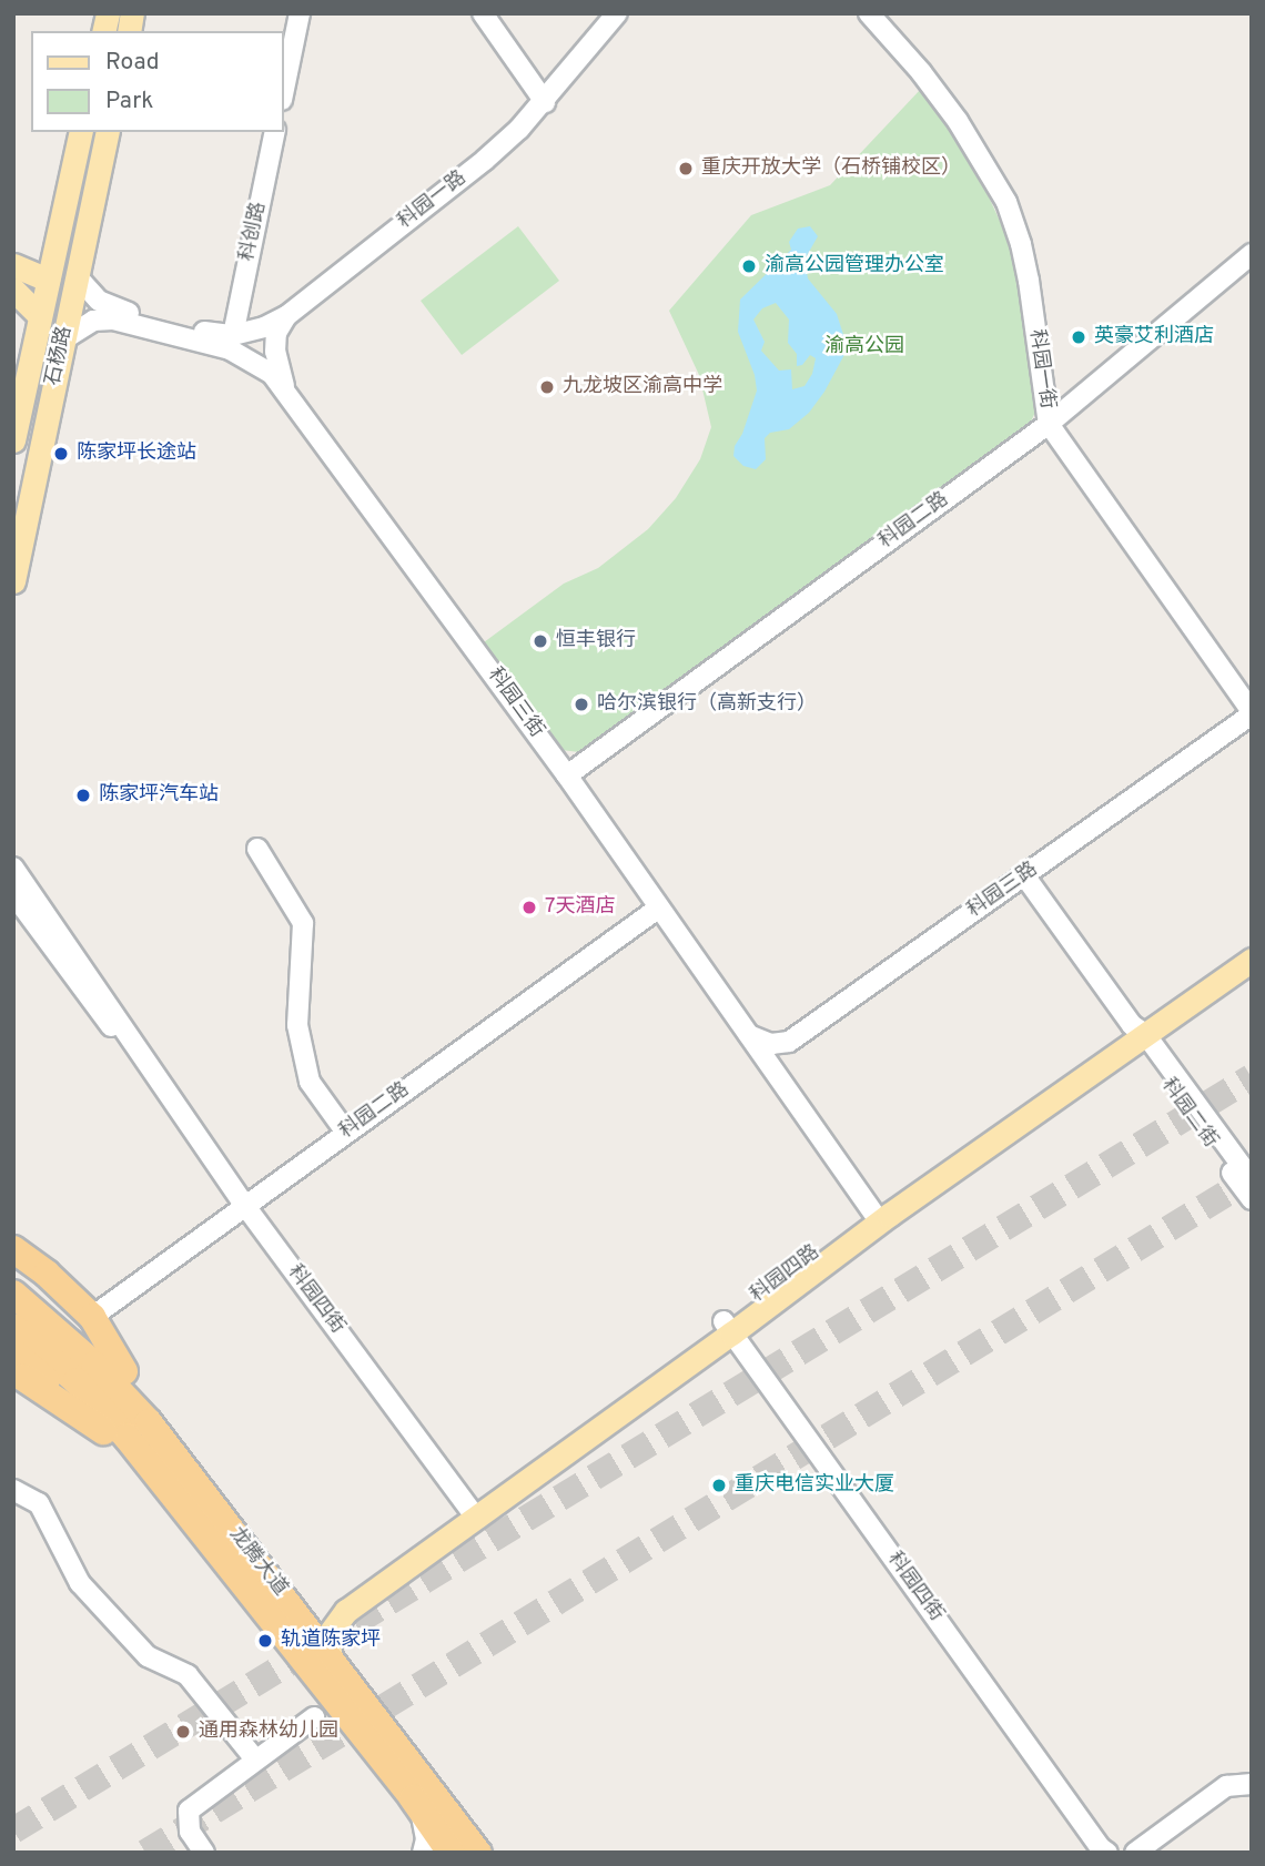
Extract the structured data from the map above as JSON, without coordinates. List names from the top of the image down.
{
  "streets": {
    "highway": ["龙腾大道"],
    "main road": ["石杨路", "科园四路"],
    "street": [
      "科园一路",
      "科创路",
      "科园一街",
      "科园二路",
      "科园三街",
      "科园三路",
      "科园二街",
      "科园四街"
    ]
  },
  "crossings": [
    ["石杨路", "科园三街"],
    ["科园一街", "科园二路"],
    ["科园一街", "科园三路"],
    ["科园二路", "科园三街"],
    ["科园二路", "科园四街"],
    ["科园三街", "科园四路"],
    ["科园三路", "科园二街"],
    ["科园二街", "科园四路"],
    ["科园四路", "科园四街"],
    ["科园四路", "龙腾大道"]
  ],
  "parks": ["渝高公园"],
  "places": [
    "重庆开放大学（石桥铺校区）",
    "渝高公园管理办公室",
    "英豪艾利酒店",
    "九龙坡区渝高中学",
    "陈家坪长途站",
    "恒丰银行",
    "哈尔滨银行（高新支行）",
    "陈家坪汽车站",
    "7天酒店",
    "重庆电信实业大厦",
    "轨道陈家坪",
    "通用森林幼儿园"
  ],
  "legend": ["Road", "Park"]
}
